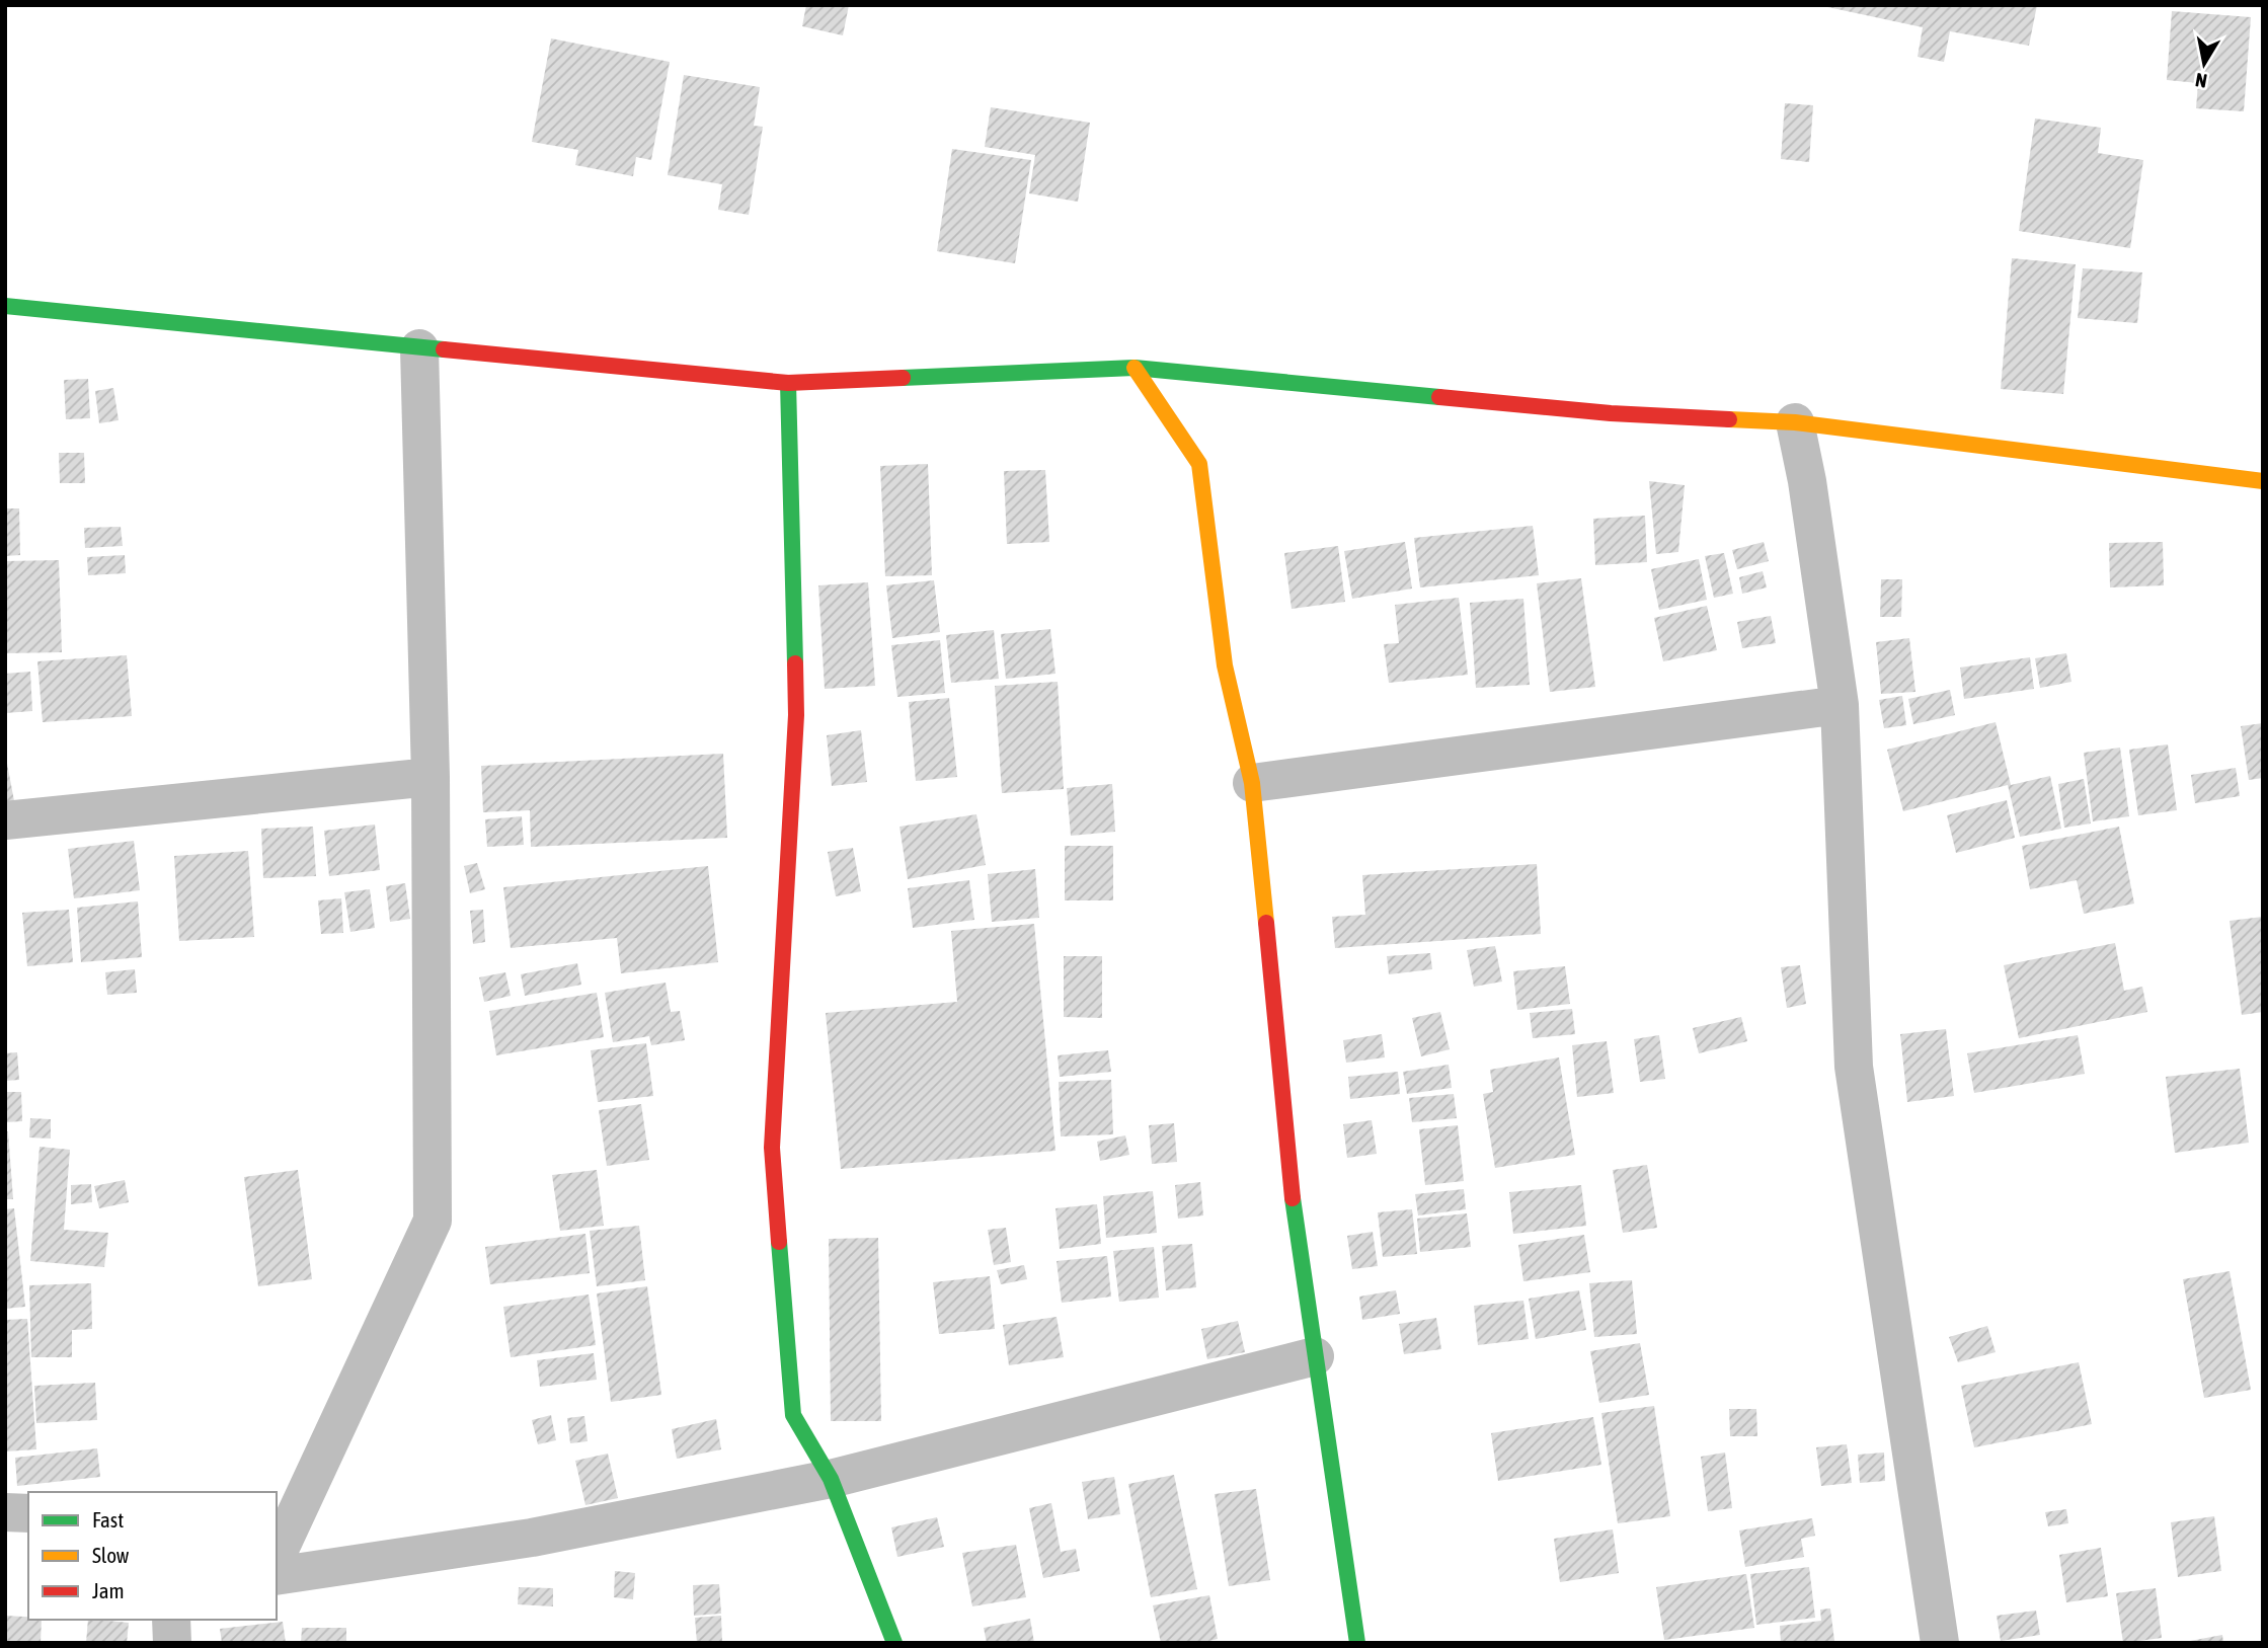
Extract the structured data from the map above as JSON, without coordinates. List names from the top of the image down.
{
  "legend": ["Fast", "Slow", "Jam"],
  "north": "bottom"
}
